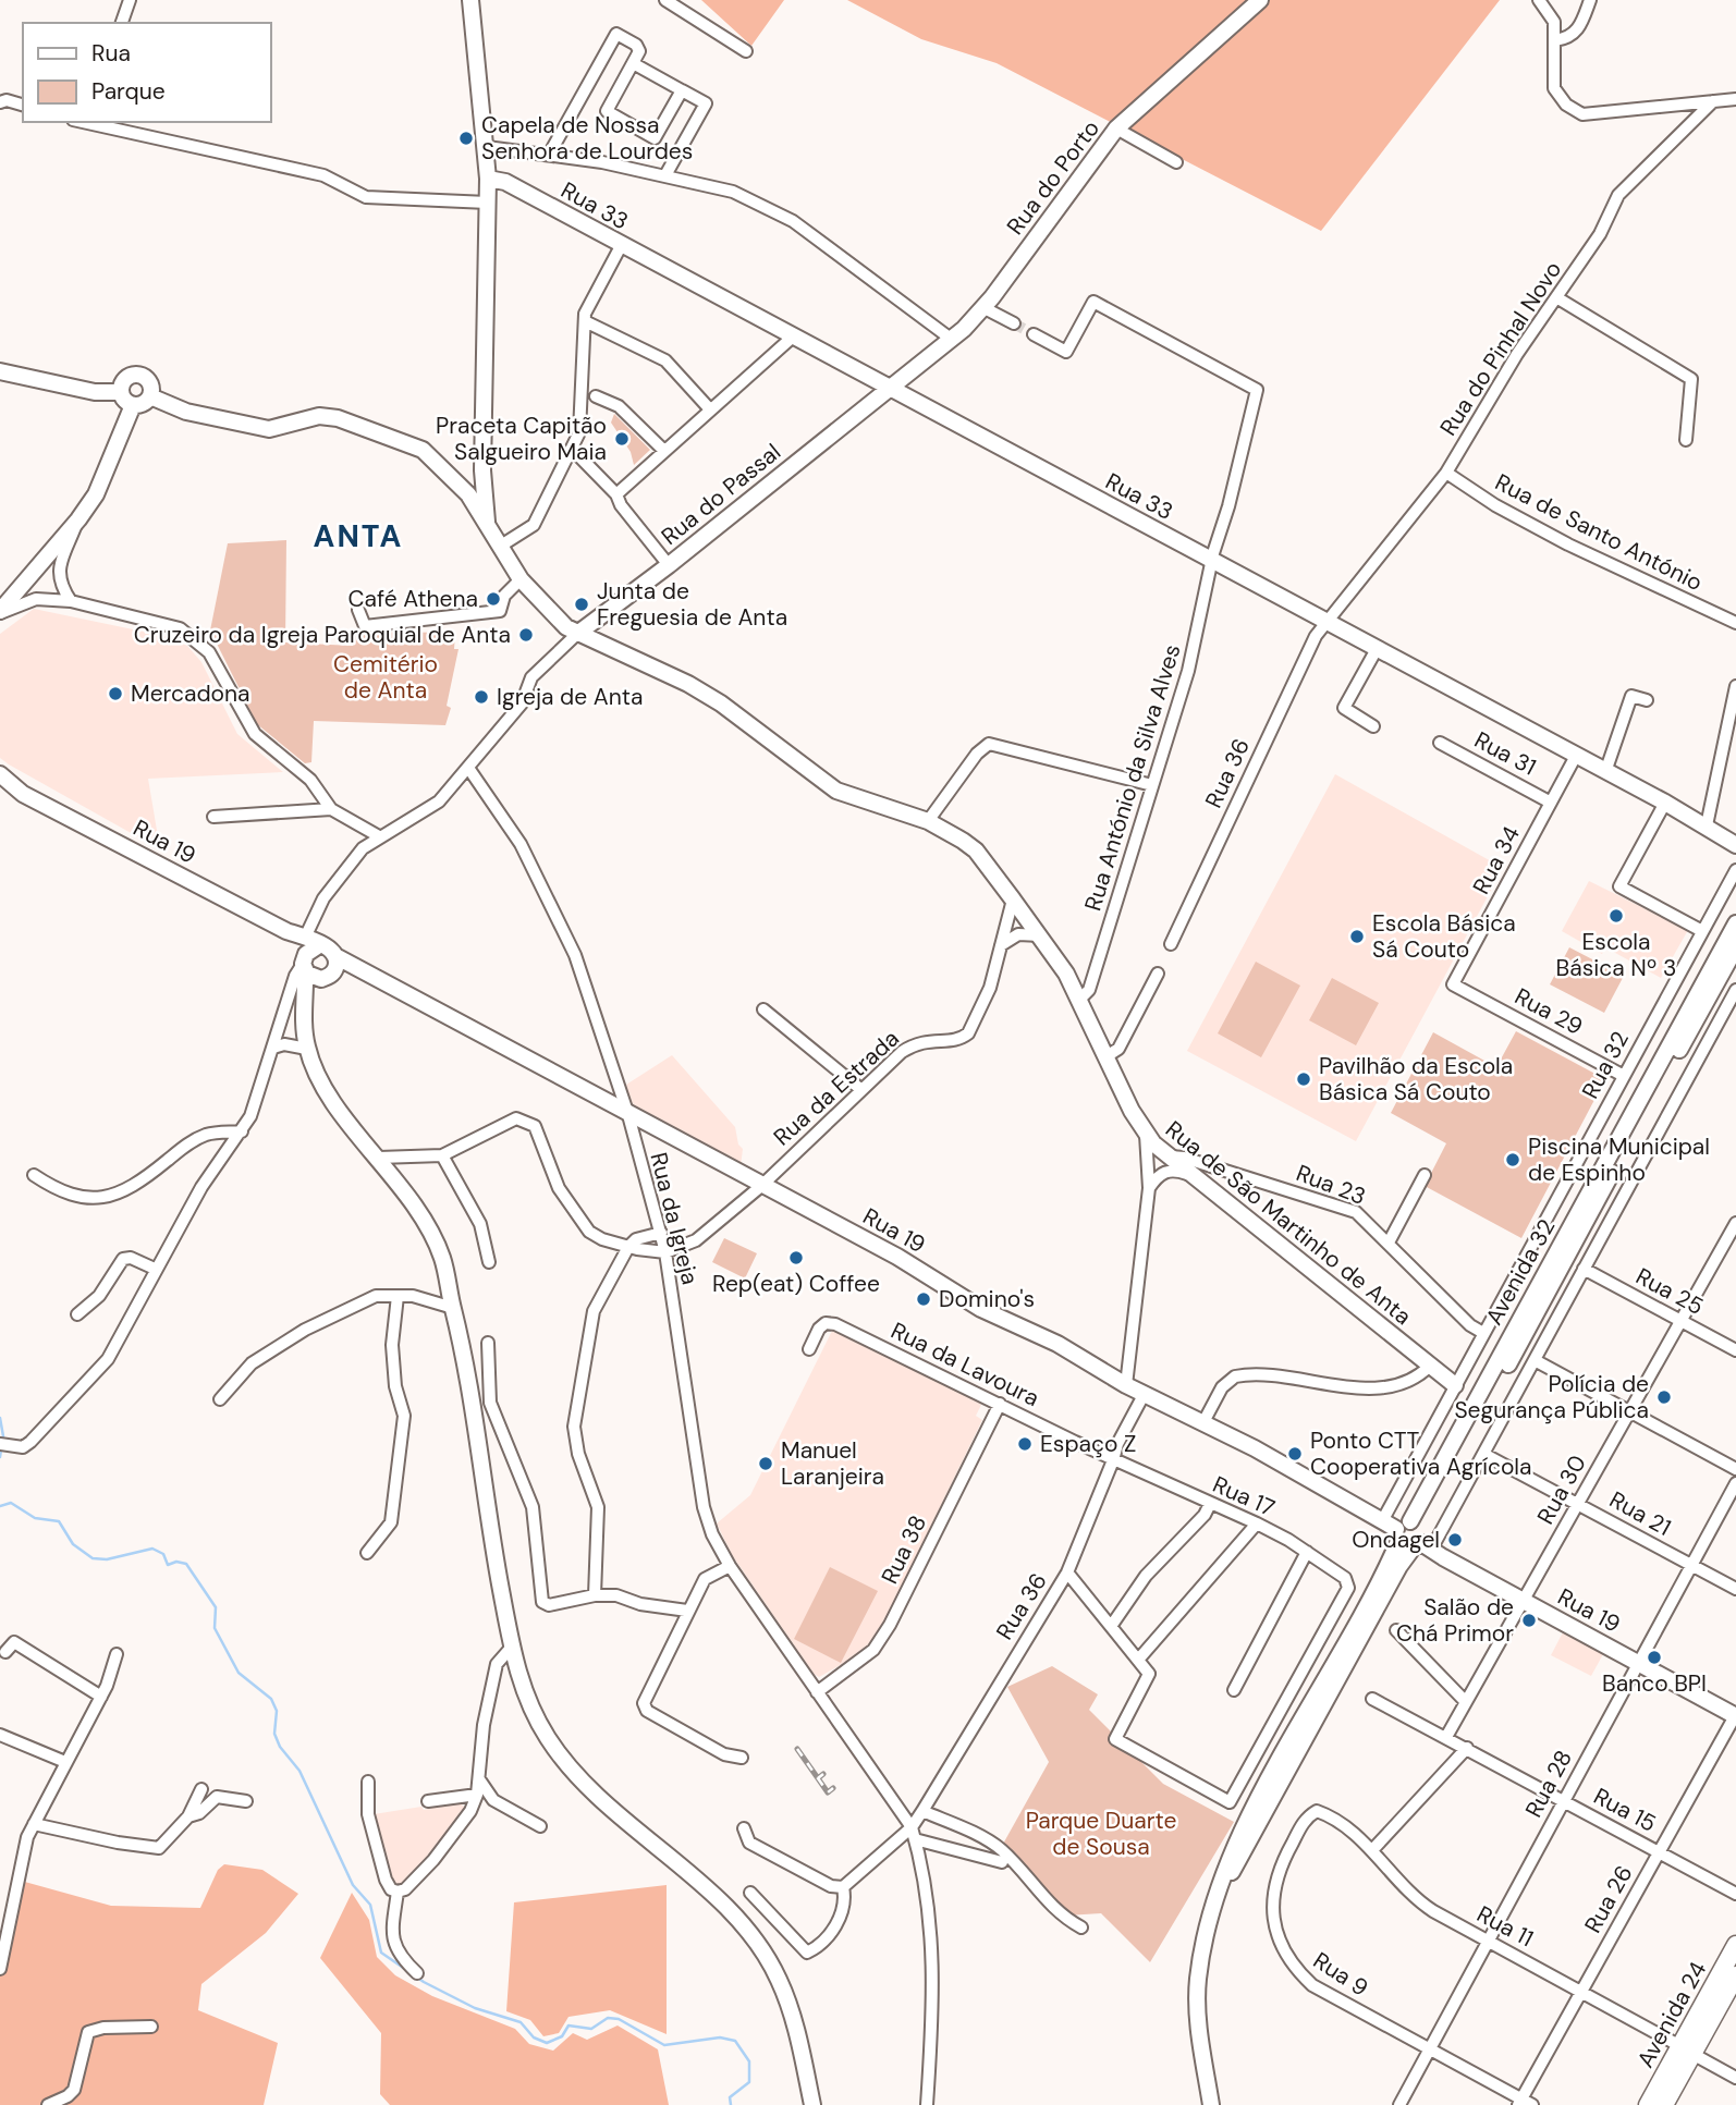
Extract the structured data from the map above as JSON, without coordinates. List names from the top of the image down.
{
  "streets": {
    "main road": ["Avenida 24"],
    "street": [
      "Rua do Porto",
      "Rua 33",
      "Rua do Pinhal Novo",
      "Rua do Passal",
      "Rua de Santo António",
      "Rua 31",
      "Rua 36",
      "Rua António da Silva Alves",
      "Rua 19",
      "Rua 34",
      "Rua 29",
      "Rua 32",
      "Rua da Estrada",
      "Rua 23",
      "Rua da Igreja",
      "Rua de São Martinho de Anta",
      "Avenida 32",
      "Rua 25",
      "Rua da Lavoura",
      "Rua 30",
      "Rua 17",
      "Rua 21",
      "Rua 38",
      "Rua 28",
      "Rua 15",
      "Rua 26",
      "Rua 11",
      "Rua 9"
    ]
  },
  "crossings": [
    ["Rua do Porto", "Rua 33"],
    ["Rua do Porto", "Rua do Passal"],
    ["Rua 33", "Rua do Pinhal Novo"],
    ["Rua 33", "Rua do Passal"],
    ["Rua 33", "Rua 36"],
    ["Rua 33", "Rua António da Silva Alves"],
    ["Rua 33", "Rua 34"],
    ["Rua do Pinhal Novo", "Rua de Santo António"],
    ["Rua do Pinhal Novo", "Rua 36"],
    ["Rua do Passal", "Rua de São Martinho de Anta"],
    ["Rua 31", "Rua 34"],
    ["Rua 36", "Rua 19"],
    ["Rua 36", "Rua da Igreja"],
    ["Rua 36", "Rua da Lavoura"],
    ["Rua 36", "Rua 17"],
    ["Rua António da Silva Alves", "Rua de São Martinho de Anta"],
    ["Rua 19", "Rua 32"],
    ["Rua 19", "Rua da Estrada"],
    ["Rua 19", "Rua da Igreja"],
    ["Rua 19", "Avenida 32"],
    ["Rua 19", "Rua 30"],
    ["Rua 19", "Rua 28"],
    ["Rua 19", "Rua 26"],
    ["Rua 34", "Rua 29"],
    ["Rua 29", "Rua 32"],
    ["Rua 32", "Rua 23"],
    ["Rua 32", "Rua de São Martinho de Anta"],
    ["Rua 32", "Avenida 32"],
    ["Rua da Estrada", "Rua da Igreja"],
    ["Rua da Estrada", "Rua de São Martinho de Anta"],
    ["Rua 23", "Rua de São Martinho de Anta"],
    ["Rua da Igreja", "Rua 38"],
    ["Rua 25", "Rua 30"],
    ["Rua da Lavoura", "Rua 17"],
    ["Rua da Lavoura", "Rua 38"],
    ["Rua 30", "Rua 21"],
    ["Rua 30", "Rua 15"],
    ["Rua 21", "Rua 28"],
    ["Rua 28", "Rua 15"],
    ["Rua 28", "Rua 11"],
    ["Rua 28", "Rua 9"],
    ["Rua 15", "Rua 26"],
    ["Rua 26", "Rua 11"],
    ["Rua 26", "Rua 9"],
    ["Rua 11", "Rua 9"],
    ["Rua 11", "Avenida 24"]
  ],
  "districts": ["ANTA"],
  "parks": ["Cemitério de Anta", "Parque Duarte de Sousa"],
  "places": [
    "Capela de Nossa Senhora de Lourdes",
    "Praceta Capitão Salgueiro Maia",
    "Café Athena",
    "Junta de Freguesia de Anta",
    "Cruzeiro da Igreja Paroquial de Anta",
    "Mercadona",
    "Igreja de Anta",
    "Escola Básica Nº 3",
    "Escola Básica Sá Couto",
    "Pavilhão da Escola Básica Sá Couto",
    "Piscina Municipal de Espinho",
    "Rep(eat) Coffee",
    "Domino's",
    "Polícia de Segurança Pública",
    "Espaço Z",
    "Ponto CTT Cooperativa Agrícola",
    "Manuel Laranjeira",
    "Ondagel",
    "Salão de Chá Primor",
    "Banco BPI"
  ],
  "legend": ["Rua", "Parque"]
}
